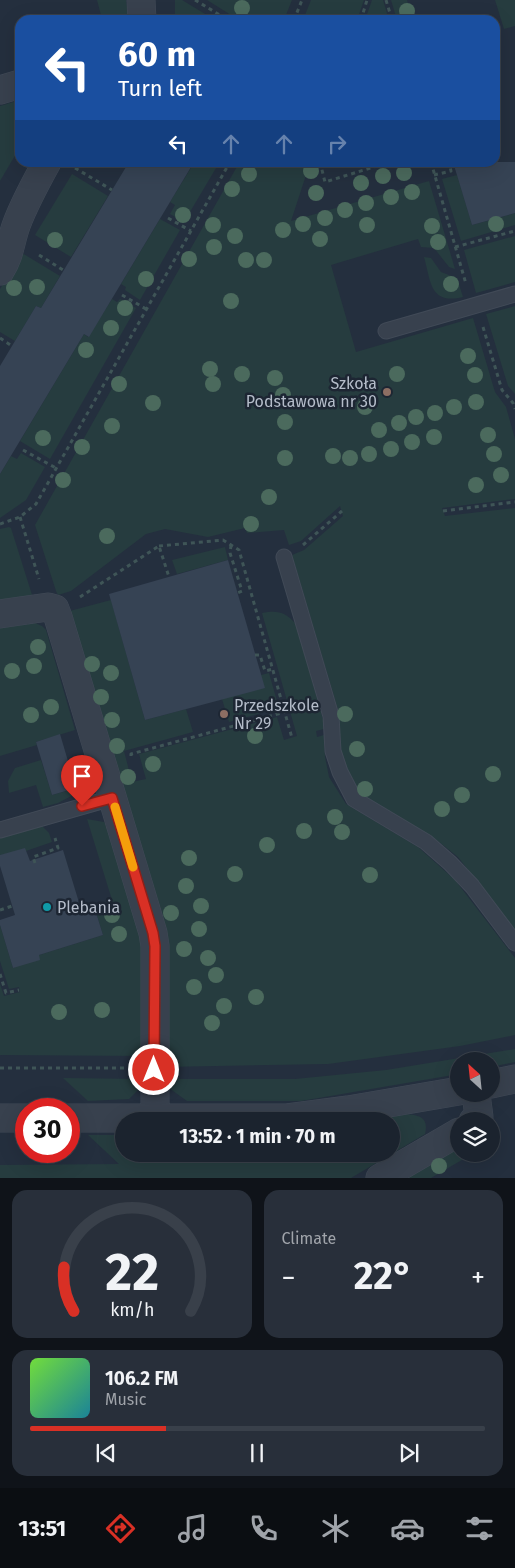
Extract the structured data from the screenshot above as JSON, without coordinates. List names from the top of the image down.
{
  "places": ["Szkoła Podstawowa nr 30", "Przedszkole Nr 29", "Plebania"],
  "north": "top left",
  "page": {
    "turn": ["60 m", "Turn left"],
    "limit": "30",
    "trip": "13:52 · 1 min · 70 m",
    "tile": "Climate",
    "heat": ["−", "22°", "+"],
    "song": ["106.2 FM", "Music"],
    "tabs": "13:51",
    "gauge": ["22", "km/h"]
  }
}
